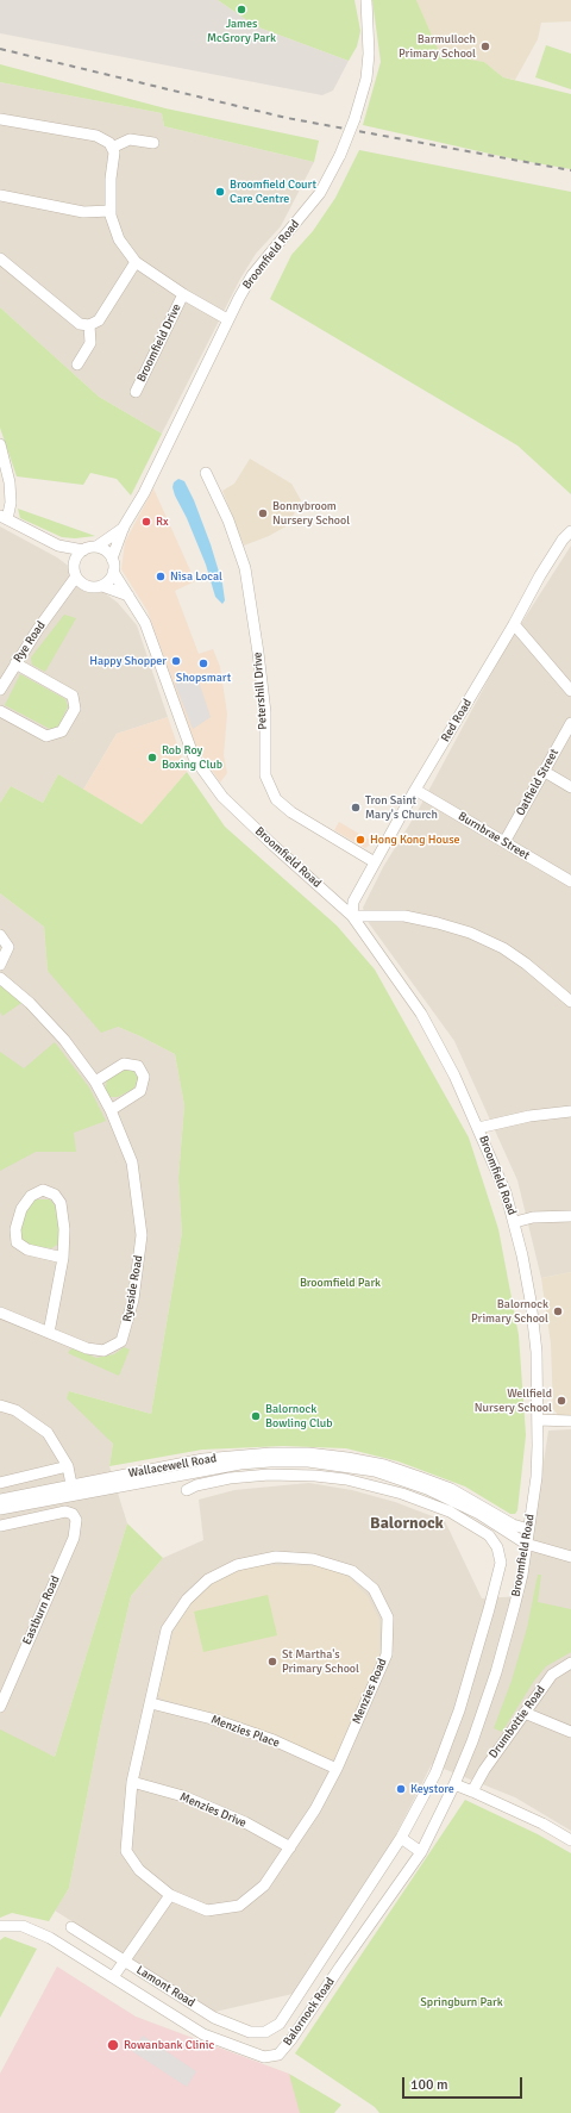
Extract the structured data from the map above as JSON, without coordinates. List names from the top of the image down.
{
  "streets": {
    "street": [
      "Broomfield Road",
      "Broomfield Drive",
      "Rye Road",
      "Petershill Drive",
      "Red Road",
      "Oatfield Street",
      "Burnbrae Street",
      "Ryeside Road",
      "Wallacewell Road",
      "Eastburn Road",
      "Menzies Road",
      "Drumbottie Road",
      "Menzies Place",
      "Menzies Drive",
      "Lamont Road",
      "Balornock Road"
    ]
  },
  "crossings": [
    ["Broomfield Road", "Rye Road"],
    ["Broomfield Road", "Red Road"],
    ["Broomfield Road", "Wallacewell Road"],
    ["Broomfield Road", "Balornock Road"],
    ["Petershill Drive", "Red Road"],
    ["Red Road", "Burnbrae Street"],
    ["Oatfield Street", "Burnbrae Street"],
    ["Menzies Road", "Menzies Place"],
    ["Menzies Road", "Menzies Drive"],
    ["Lamont Road", "Balornock Road"]
  ],
  "districts": ["Balornock"],
  "parks": ["Broomfield Park", "Springburn Park"],
  "places": [
    "James McGrory Park",
    "Barmulloch Primary School",
    "Broomfield Court Care Centre",
    "Bonnybroom Nursery School",
    "Rx",
    "Nisa Local",
    "Happy Shopper",
    "Shopsmart",
    "Rob Roy Boxing Club",
    "Tron Saint Mary's Church",
    "Hong Kong House",
    "Balornock Primary School",
    "Wellfield Nursery School",
    "Balornock Bowling Club",
    "St Martha's Primary School",
    "Keystore",
    "Rowanbank Clinic"
  ],
  "scale_bar": "100 m"
}
